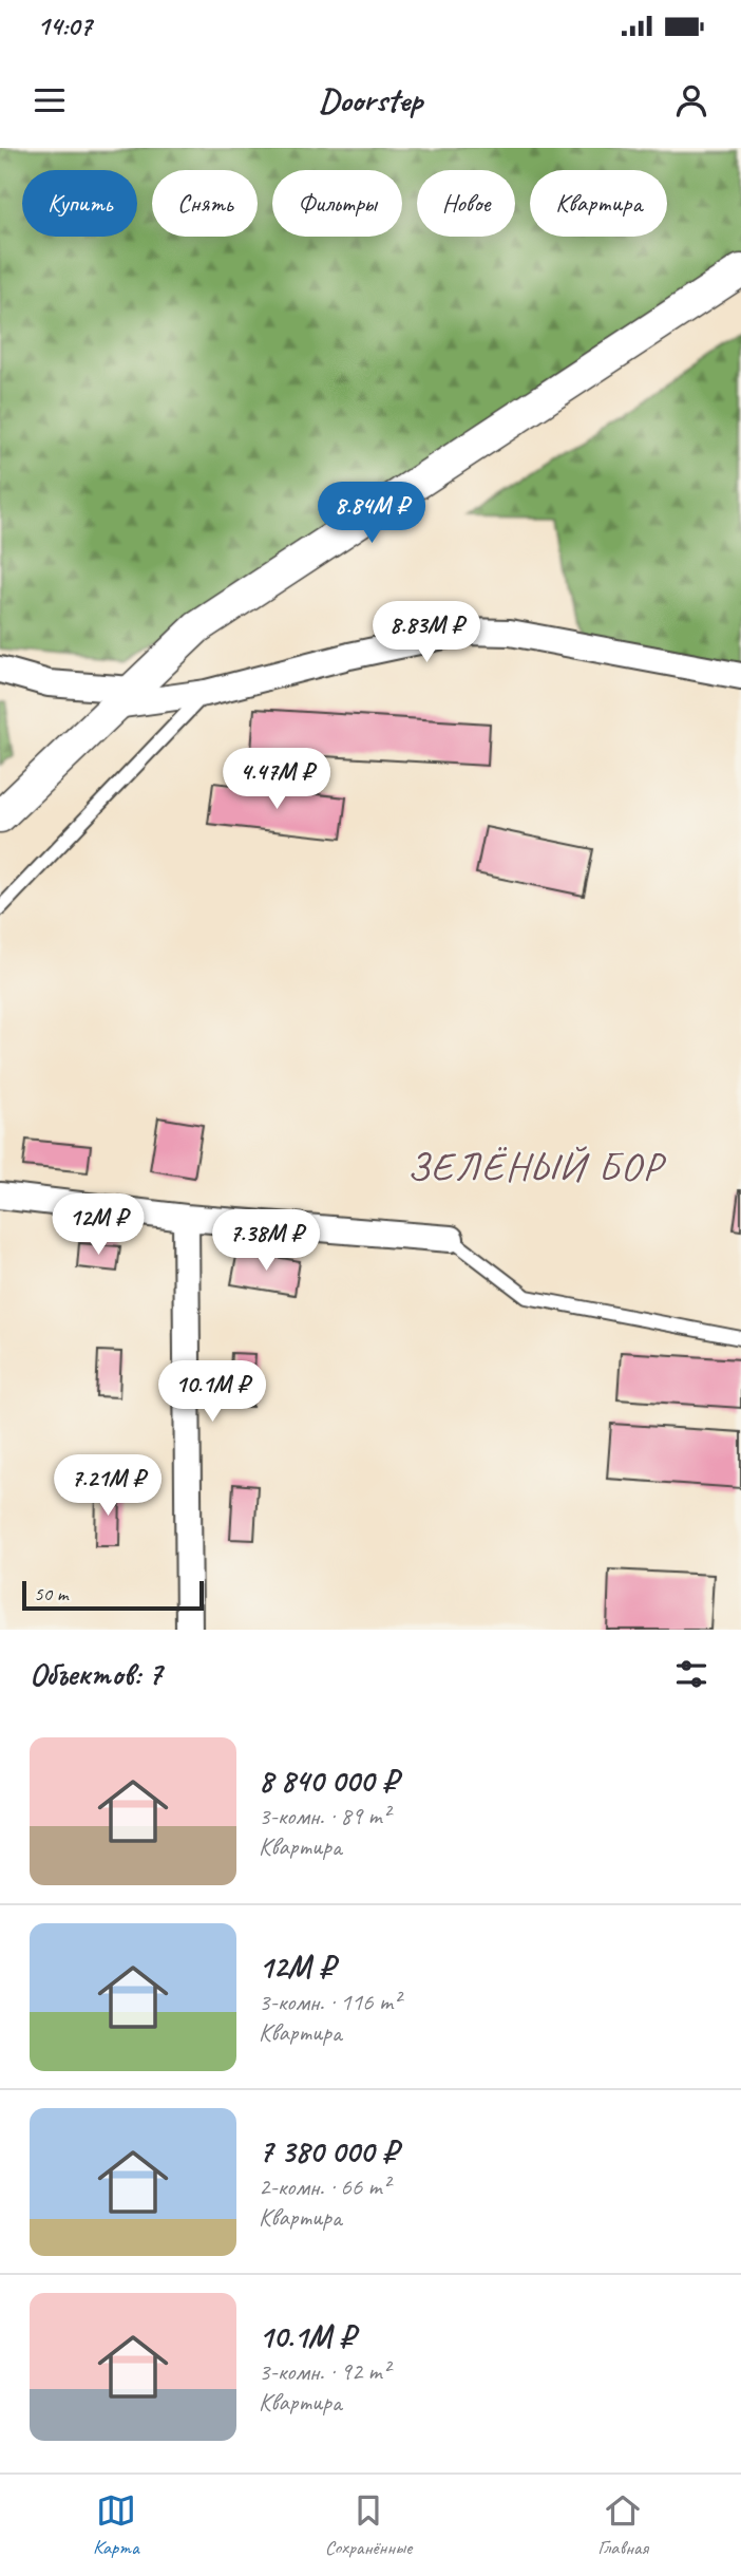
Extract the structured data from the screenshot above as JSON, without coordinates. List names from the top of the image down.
{
  "districts": ["ЗЕЛЁНЫЙ БОР"],
  "scale_bar": "50 m",
  "page": {
    "status": "14:07",
    "header": "Doorstep",
    "chip": [
      "Купить",
      "Снять",
      "Фильтры",
      "Новое",
      "Квартира"
    ],
    "price": [
      "8.84M ₽",
      "8.83M ₽",
      "4.47M ₽",
      "12M ₽",
      "7.38M ₽",
      "10.1M ₽",
      "7.21M ₽"
    ],
    "scale": "50 m",
    "heading": "Объектов: 7",
    "list": [
      {
        "name": "8 840 000 ₽",
        "note": "3-комн. · 89 m² · Квартира"
      },
      {
        "name": "12M ₽",
        "note": "3-комн. · 116 m² · Квартира"
      },
      {
        "name": "7 380 000 ₽",
        "note": "2-комн. · 66 m² · Квартира"
      },
      {
        "name": "10.1M ₽",
        "note": "3-комн. · 92 m² · Квартира"
      }
    ],
    "tabs": ["Карта", "Сохранённые", "Главная"]
  }
}
